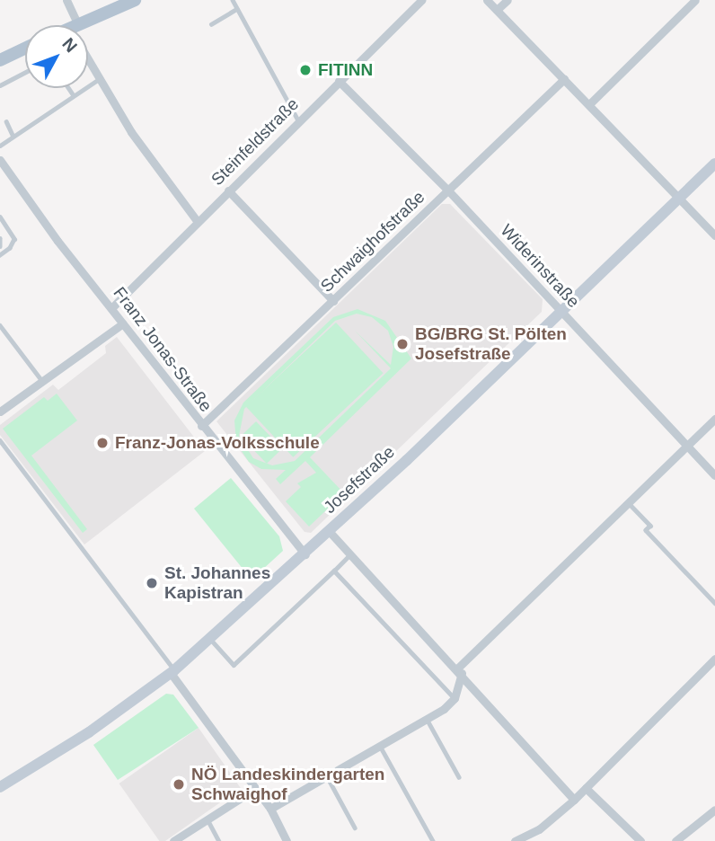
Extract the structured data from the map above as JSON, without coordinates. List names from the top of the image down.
{
  "streets": {
    "street": [
      "Steinfeldstraße",
      "Schwaighofstraße",
      "Widerinstraße",
      "Franz Jonas-Straße",
      "Josefstraße"
    ]
  },
  "crossings": [
    ["Steinfeldstraße", "Widerinstraße"],
    ["Steinfeldstraße", "Franz Jonas-Straße"],
    ["Schwaighofstraße", "Widerinstraße"],
    ["Schwaighofstraße", "Franz Jonas-Straße"],
    ["Widerinstraße", "Josefstraße"],
    ["Franz Jonas-Straße", "Josefstraße"]
  ],
  "places": [
    "FITINN",
    "BG/BRG St. Pölten Josefstraße",
    "Franz-Jonas-Volksschule",
    "St. Johannes Kapistran",
    "NÖ Landeskindergarten Schwaighof"
  ],
  "north": "top right"
}
